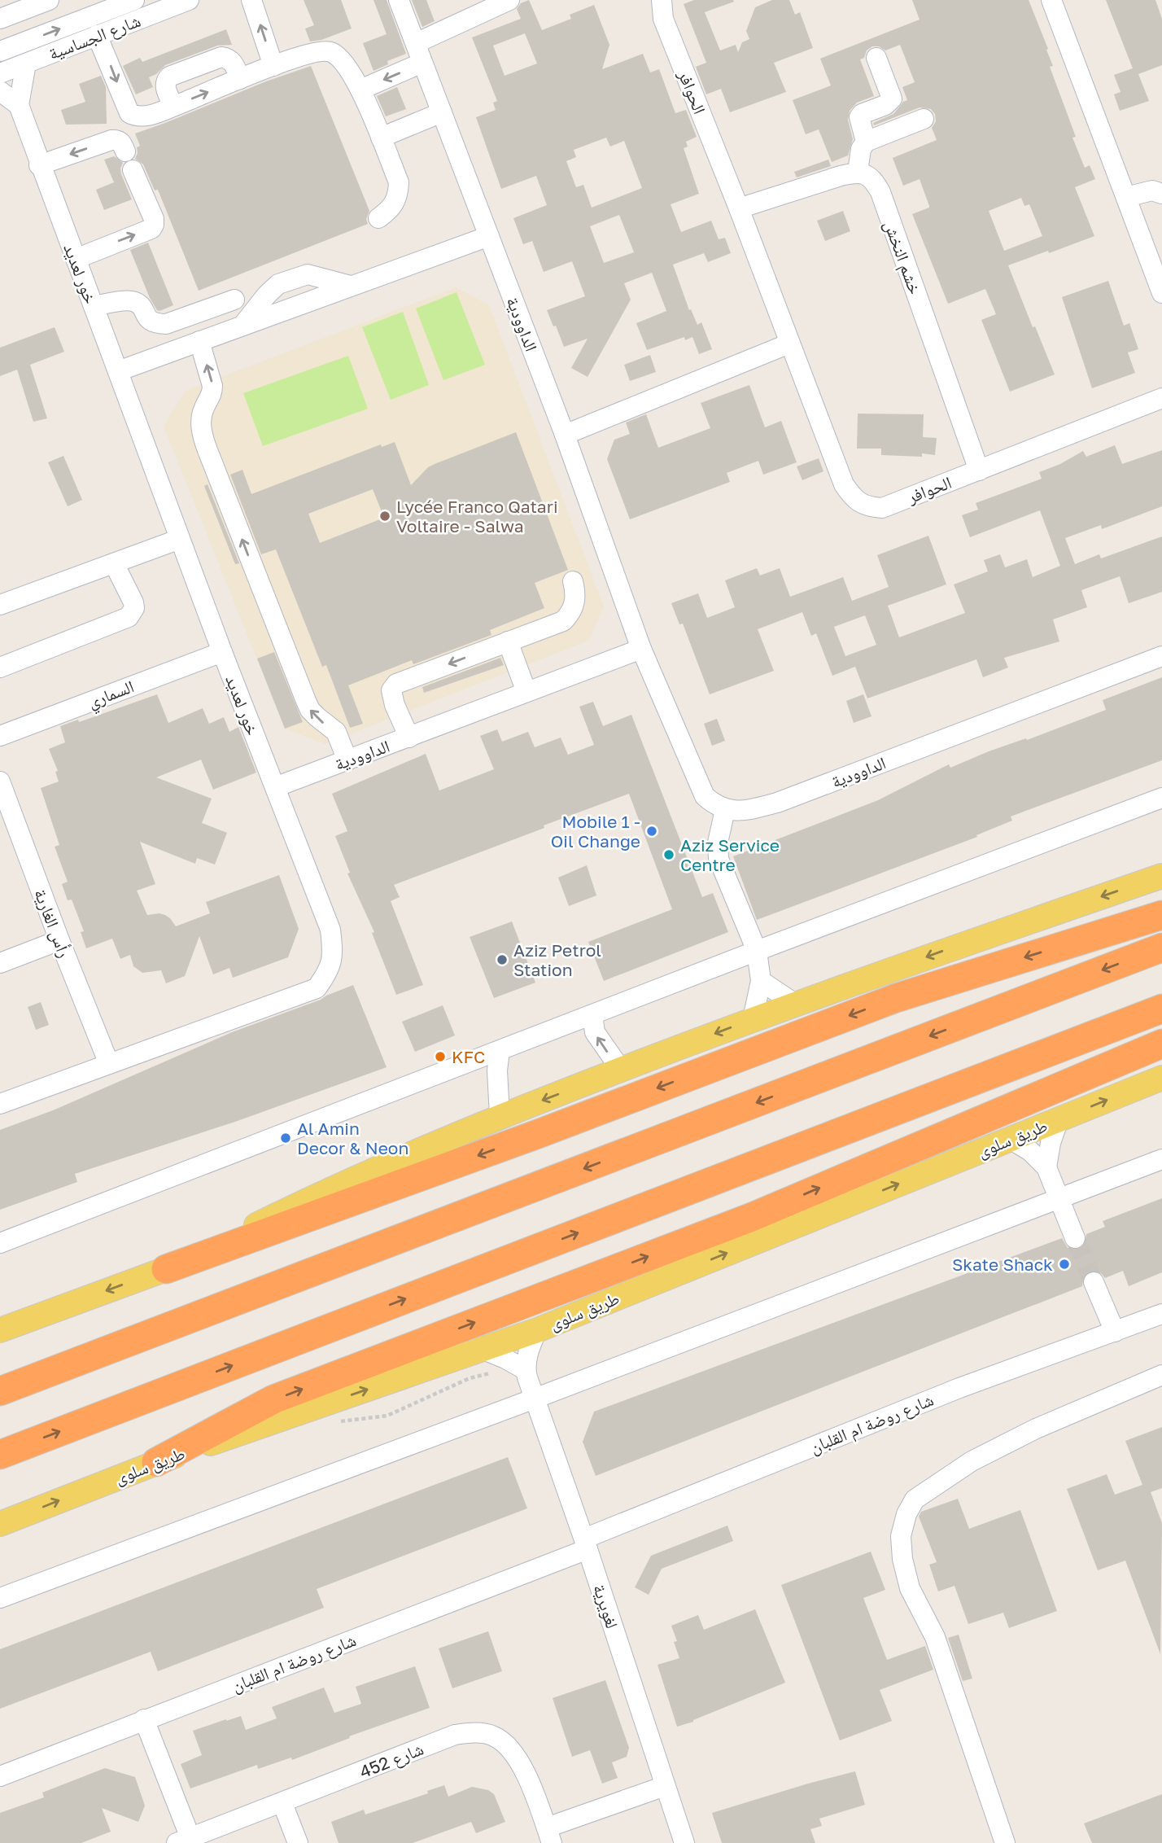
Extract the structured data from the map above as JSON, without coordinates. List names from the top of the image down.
{
  "streets": {
    "main road": ["طريق سلوى"],
    "street": [
      "شارع الجساسية",
      "الحوافر",
      "خشم النخش",
      "خور لعديد",
      "الداوودية",
      "السماري",
      "رأس الغارية",
      "شارع روضة ام القلبان",
      "لغويرية",
      "شارع 452"
    ]
  },
  "crossings": [
    ["شارع الجساسية", "خور لعديد"],
    ["الحوافر", "خشم النخش"],
    ["خور لعديد", "الداوودية"],
    ["خور لعديد", "السماري"],
    ["خور لعديد", "رأس الغارية"],
    ["شارع روضة ام القلبان", "لغويرية"],
    ["شارع روضة ام القلبان", "شارع 452"],
    ["لغويرية", "شارع 452"]
  ],
  "places": [
    "Lycée Franco Qatari Voltaire - Salwa",
    "Mobile 1 - Oil Change",
    "Aziz Service Centre",
    "Aziz Petrol Station",
    "KFC",
    "Al Amin Decor & Neon",
    "Skate Shack"
  ]
}
